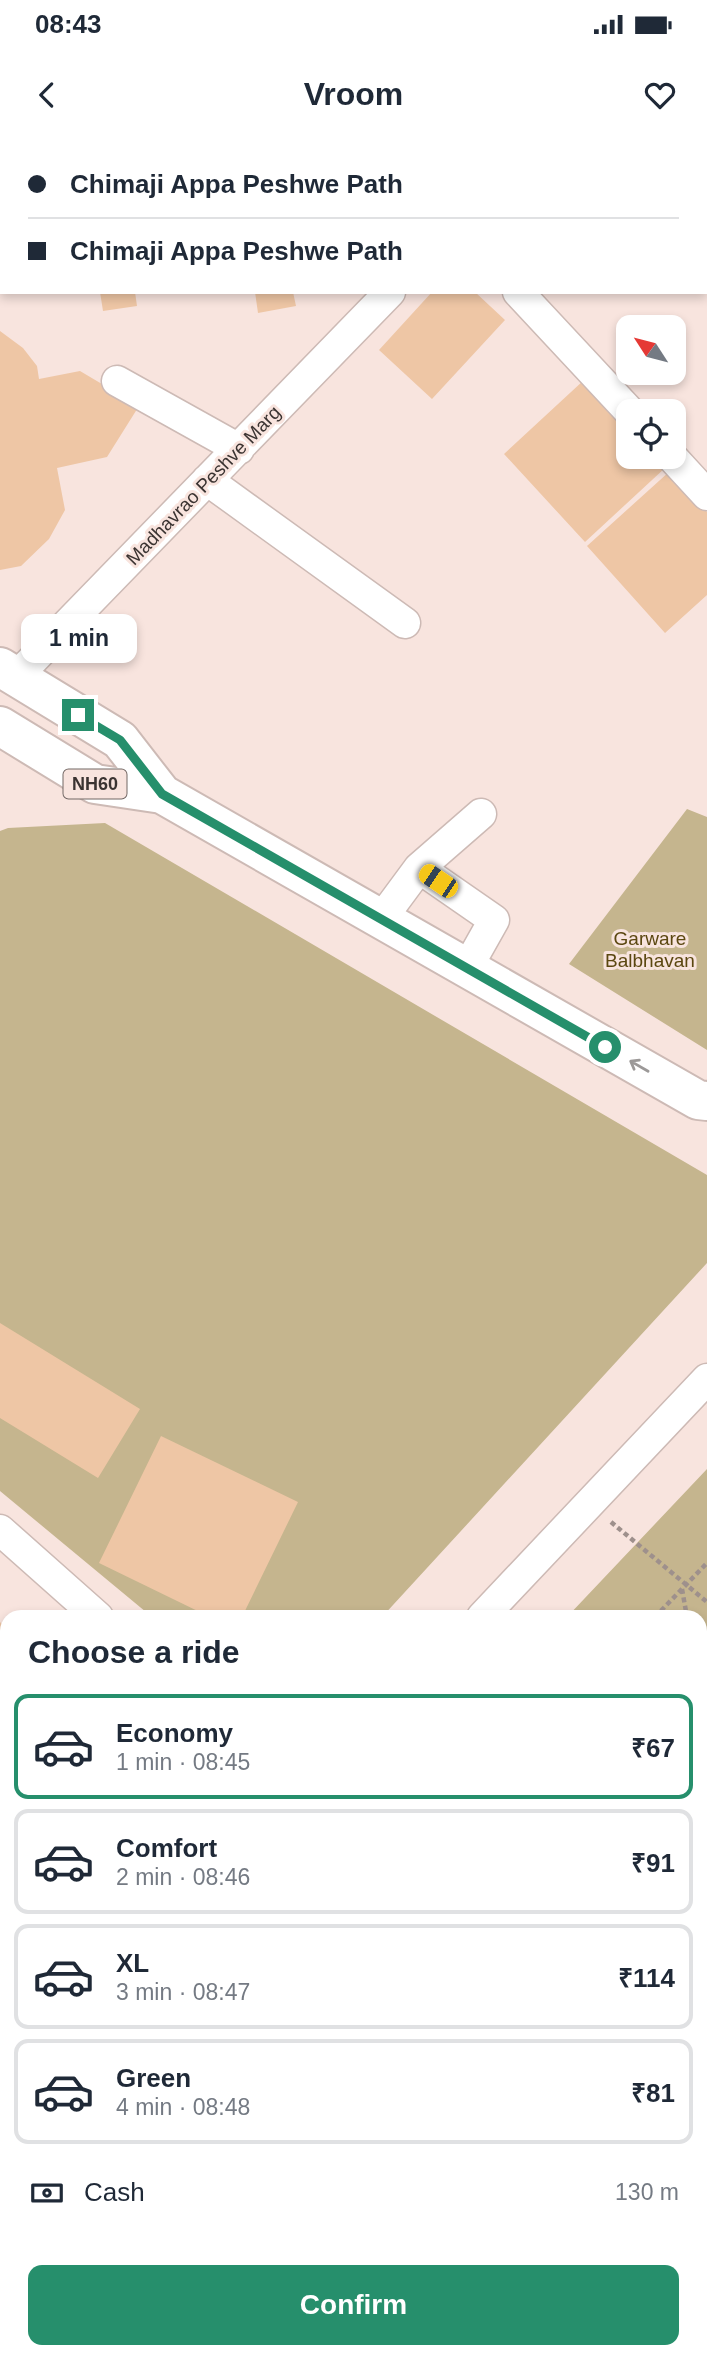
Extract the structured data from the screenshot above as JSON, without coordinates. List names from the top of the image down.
{
  "streets": {
    "main road": ["NH60"],
    "street": ["Madhavrao Peshve Marg"]
  },
  "crossings": [
    ["Madhavrao Peshve Marg", "NH60"]
  ],
  "parks": ["Garware Balbhavan"],
  "north": "top left",
  "page": {
    "status": "08:43",
    "header": "Vroom",
    "banner": ["Chimaji Appa Peshwe Path", "Chimaji Appa Peshwe Path"],
    "bubble": "1 min",
    "heading": "Choose a ride",
    "list": [
      {
        "name": "Economy",
        "note": "1 min · 08:45",
        "value": "₹67"
      },
      {
        "name": "Comfort",
        "note": "2 min · 08:46",
        "value": "₹91"
      },
      {
        "name": "XL",
        "note": "3 min · 08:47",
        "value": "₹114"
      },
      {
        "name": "Green",
        "note": "4 min · 08:48",
        "value": "₹81"
      }
    ],
    "pay": ["Cash", "130 m"],
    "buttons": "Confirm"
  }
}
